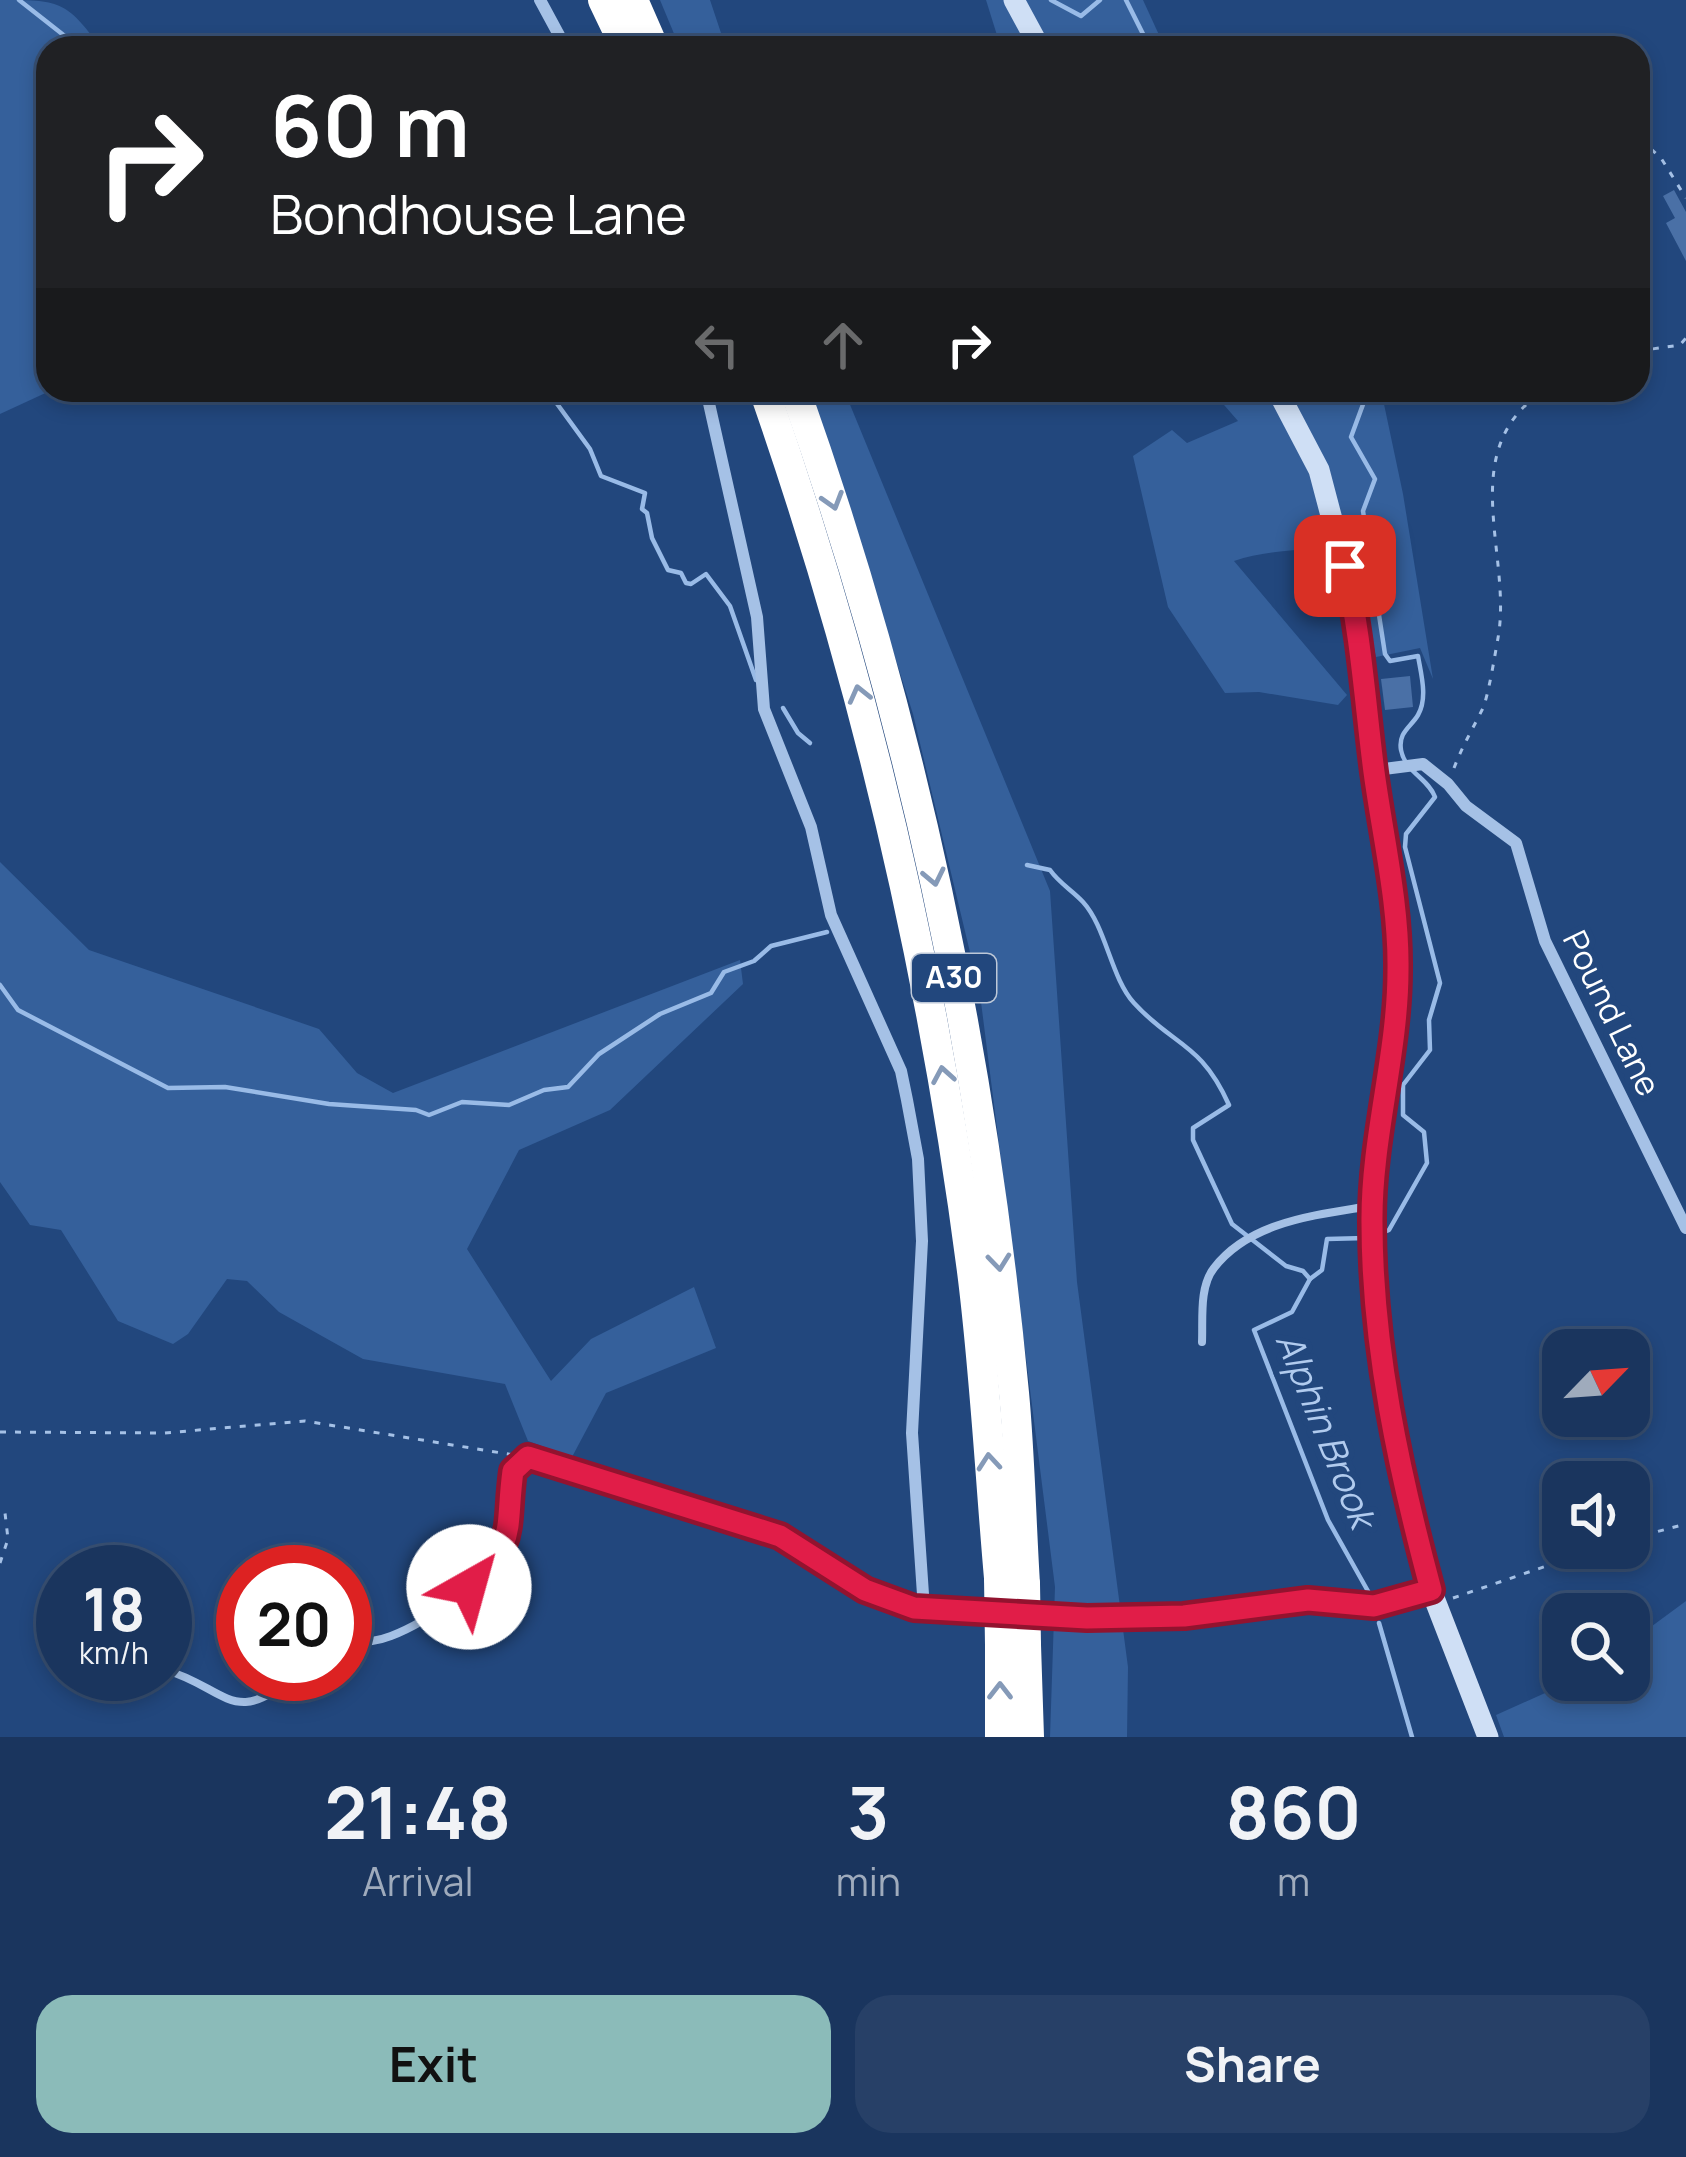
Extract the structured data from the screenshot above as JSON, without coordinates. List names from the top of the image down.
{
  "streets": {
    "highway": ["A30"],
    "street": ["Pound Lane"]
  },
  "water": ["Alphin Brook"],
  "north": "top right",
  "page": {
    "turn": ["60 m", "Bondhouse Lane"],
    "speed": "18 km/h",
    "limit": "20",
    "eta": [
      "21:48",
      "Arrival",
      "3",
      "min",
      "860",
      "m"
    ],
    "buttons": ["Exit", "Share"]
  }
}
